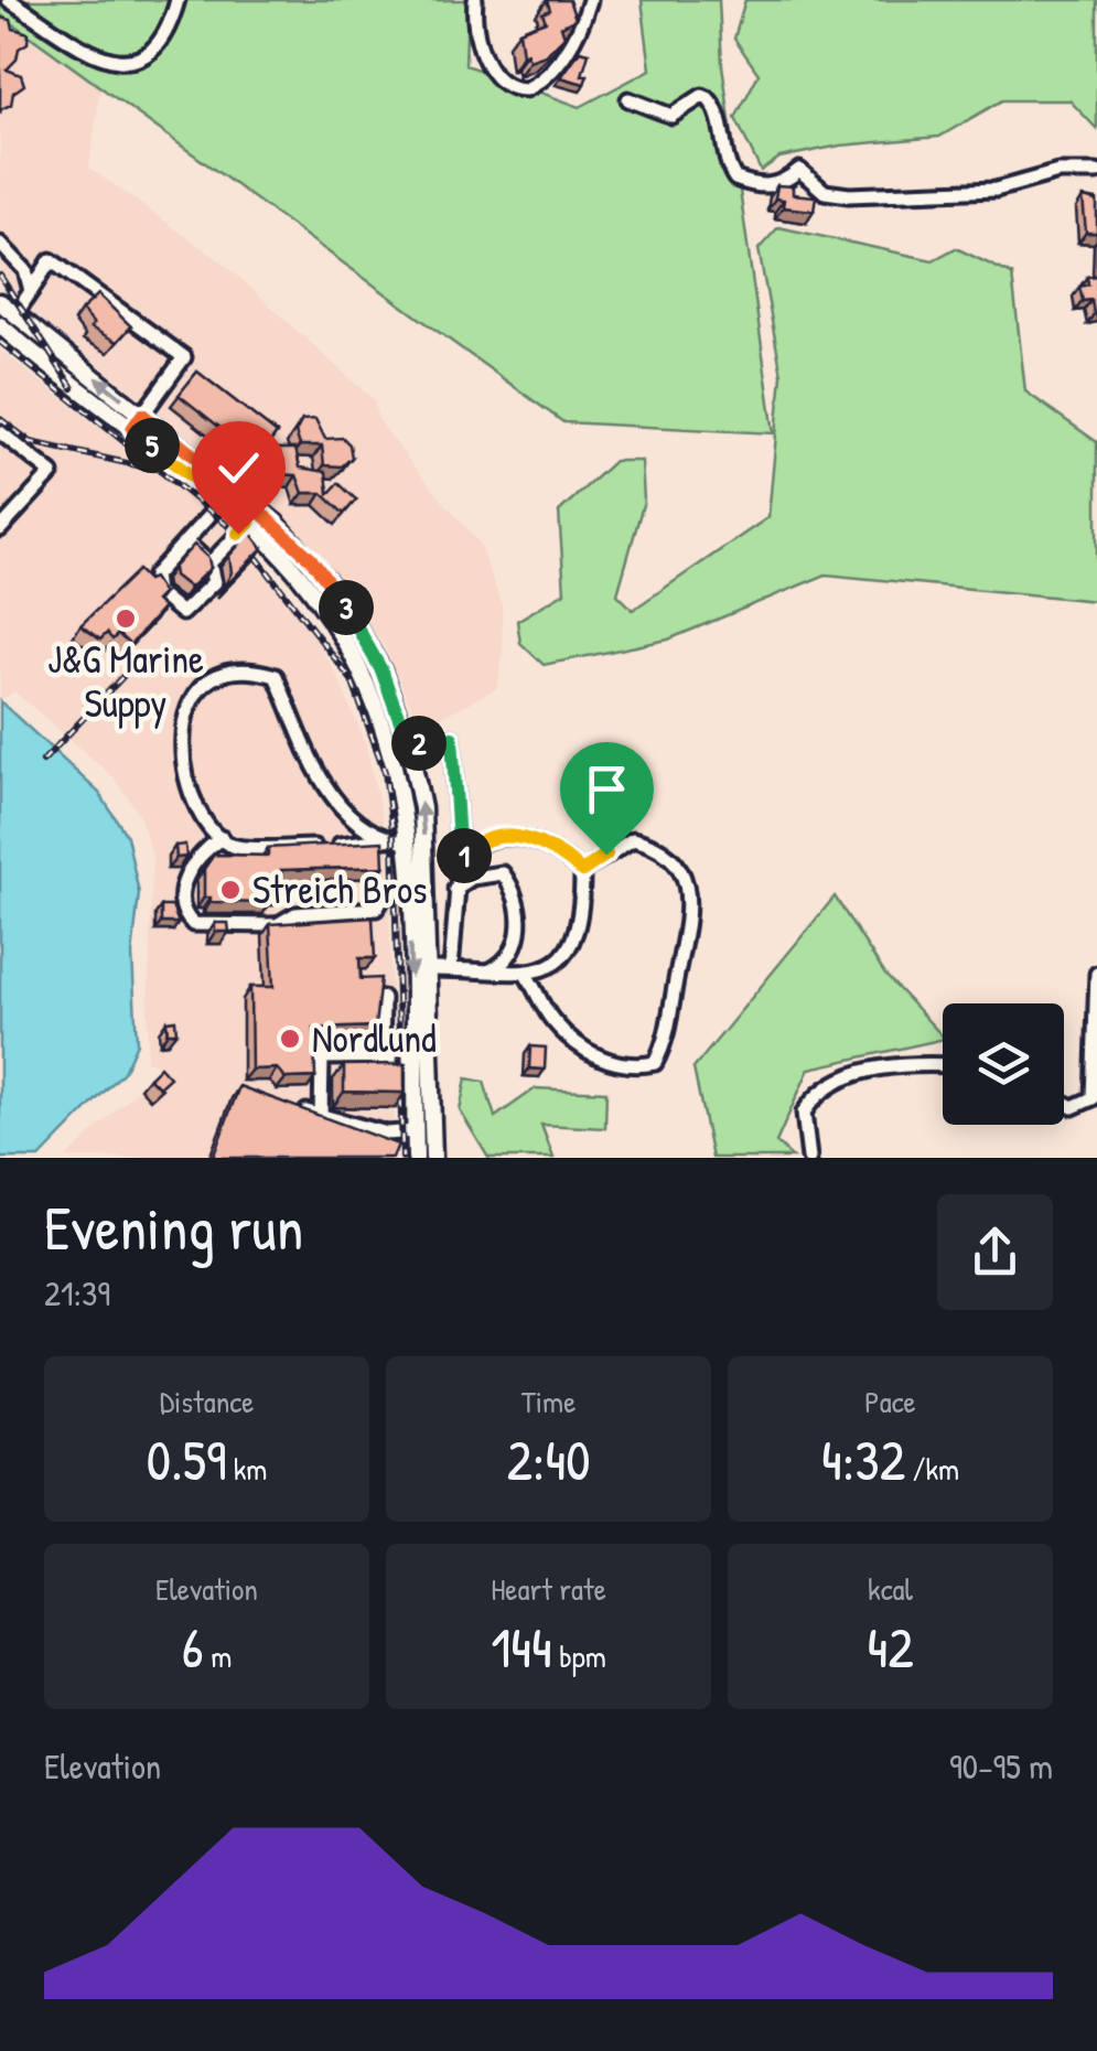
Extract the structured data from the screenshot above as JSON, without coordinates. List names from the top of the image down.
{
  "places": ["J&G Marine Suppy", "Streich Bros", "Nordlund"],
  "page": {
    "pins": [
      "5",
      "3",
      "2",
      "1"
    ],
    "heading": ["Evening run", "21:39"],
    "stats": [
      ["Distance", "0.59 km"],
      ["Time", "2:40"],
      ["Pace", "4:32 /km"],
      ["Elevation", "6 m"],
      ["Heart rate", "144 bpm"],
      ["kcal", "42"]
    ],
    "chart": ["Elevation", "90–95 m"]
  }
}
